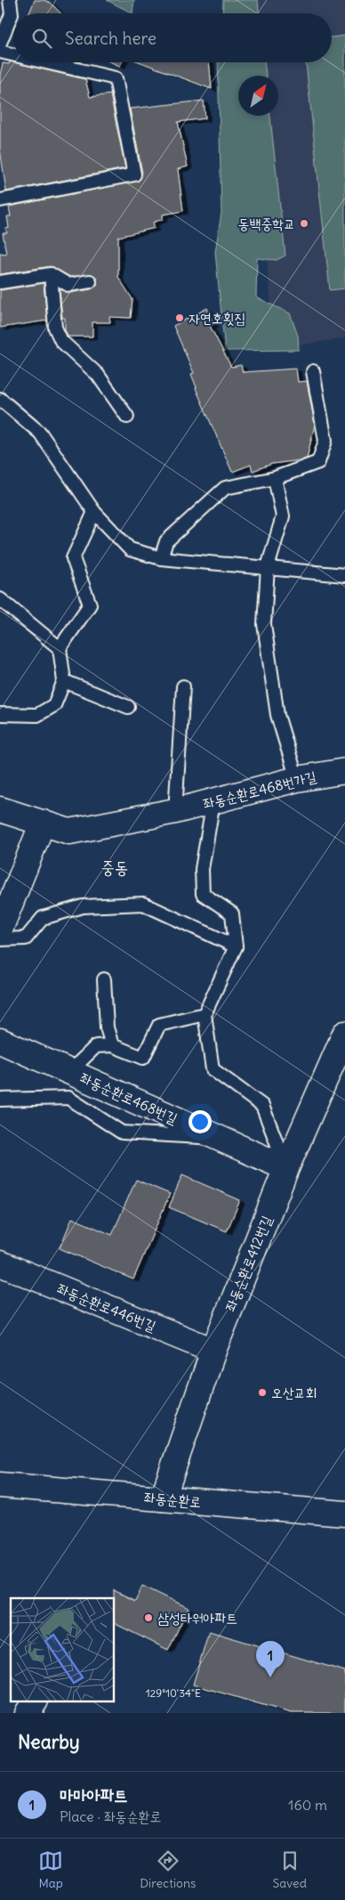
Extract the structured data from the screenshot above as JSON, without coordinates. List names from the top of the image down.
{
  "streets": {
    "street": [
      "좌동순환로468번가길",
      "좌동순환로468번길",
      "좌동순환로412번길",
      "좌동순환로446번길",
      "좌동순환로"
    ]
  },
  "crossings": [
    ["좌동순환로468번길", "좌동순환로412번길"],
    ["좌동순환로412번길", "좌동순환로446번길"],
    ["좌동순환로412번길", "좌동순환로"]
  ],
  "districts": ["중동"],
  "places": [
    "동백중학교",
    "자연호횟집",
    "오산교회",
    "삼성타워아파트"
  ],
  "north": "top right",
  "page": {
    "search": "Search here",
    "pins": "1",
    "heading": "Nearby",
    "list": [
      {
        "mark": "1",
        "name": "마마아파트",
        "note": "Place · 좌동순환로",
        "value": "160 m"
      }
    ],
    "nav": ["Map", "Directions", "Saved"]
  },
  "coordinates": ["129°10'34\"E"]
}
